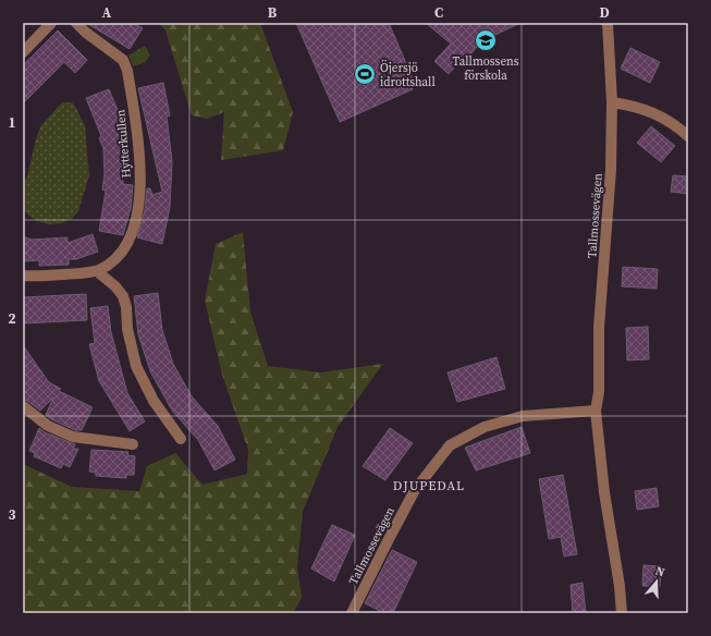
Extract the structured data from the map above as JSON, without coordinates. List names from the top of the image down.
{
  "streets": {
    "street": ["Hytterkullen", "Tallmossevägen"]
  },
  "districts": ["DJUPEDAL"],
  "places": {
    "school or university": ["Tallmossens förskola"],
    "sports": ["Öjersjö idrottshall"]
  },
  "north": "top",
  "grid": {
    "columns": [
      "A",
      "B",
      "C",
      "D"
    ],
    "rows": ["1", "2", "3"]
  }
}
